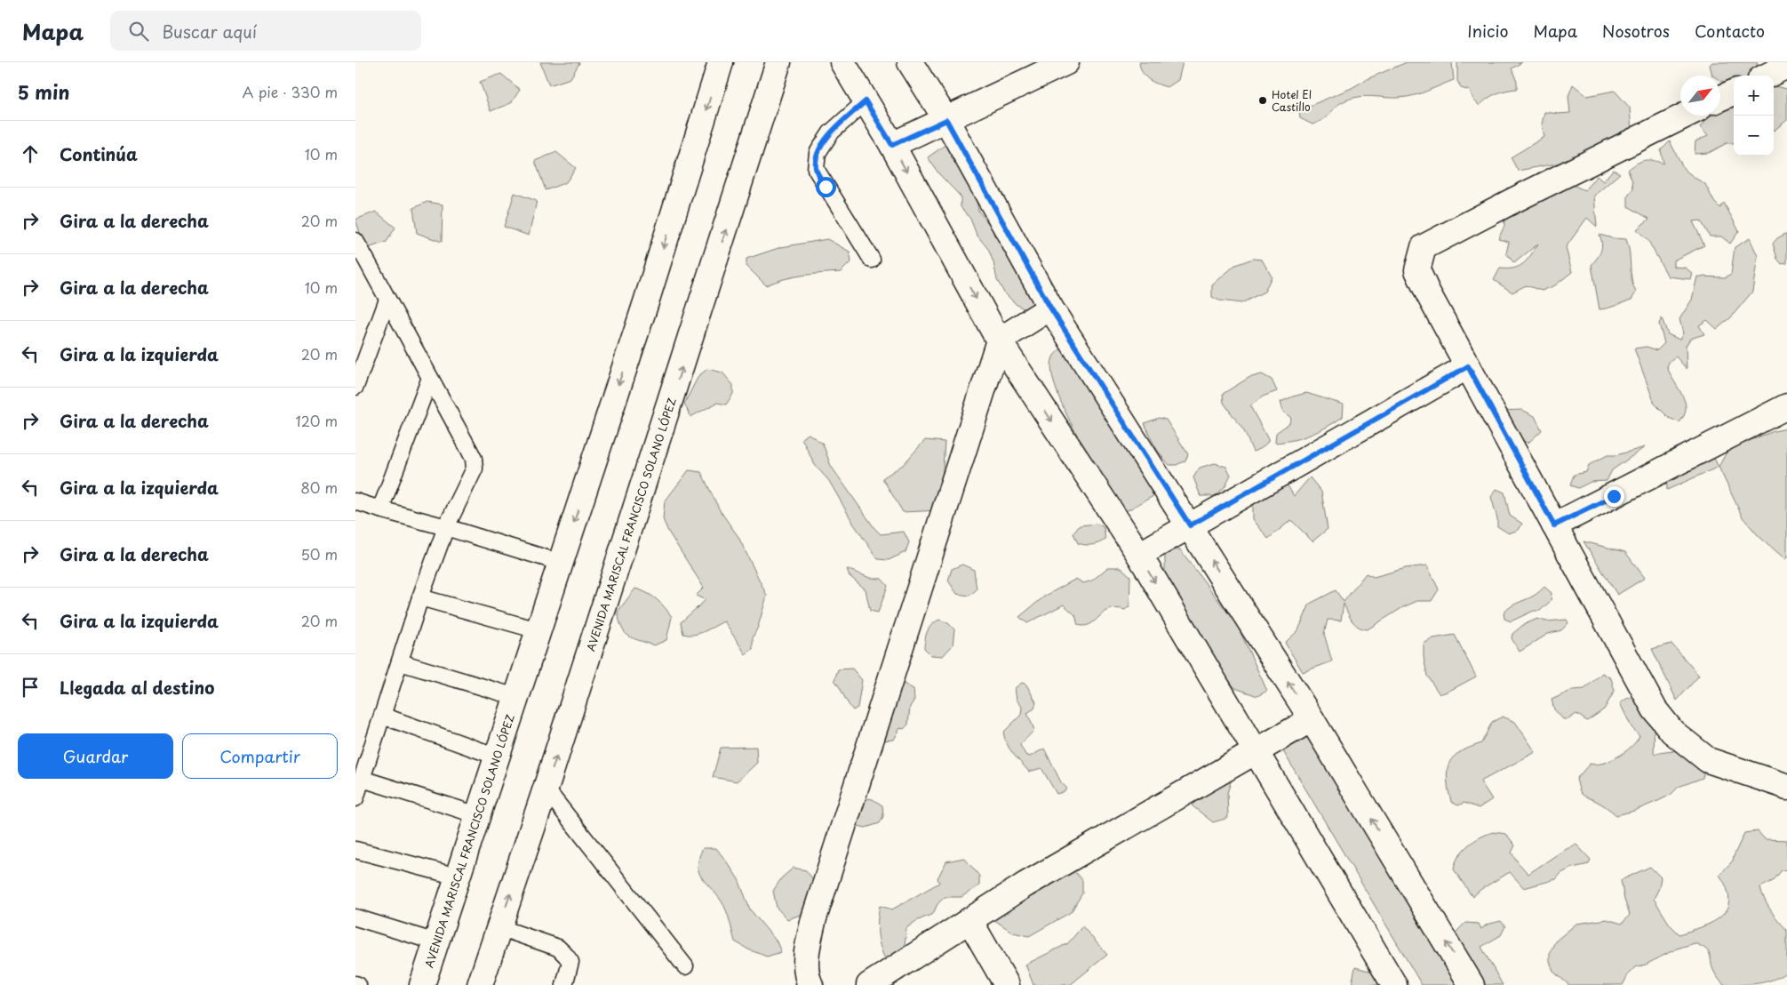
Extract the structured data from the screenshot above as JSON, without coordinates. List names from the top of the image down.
{
  "streets": {
    "street": ["AVENIDA MARISCAL FRANCISCO SOLANO LÓPEZ"]
  },
  "places": ["Hotel El Castillo"],
  "north": "top right",
  "page": {
    "header": "Mapa",
    "search": "Buscar aquí",
    "nav": [
      "Inicio",
      "Mapa",
      "Nosotros",
      "Contacto"
    ],
    "heading": ["5 min", "A pie · 330 m"],
    "map_buttons": ["+", "−"],
    "list": [
      ["Continúa", "10 m"],
      ["Gira a la derecha", "20 m"],
      ["Gira a la derecha", "10 m"],
      ["Gira a la izquierda", "20 m"],
      ["Gira a la derecha", "120 m"],
      ["Gira a la izquierda", "80 m"],
      ["Gira a la derecha", "50 m"],
      ["Gira a la izquierda", "20 m"],
      "Llegada al destino"
    ],
    "buttons": ["Guardar", "Compartir"]
  }
}
